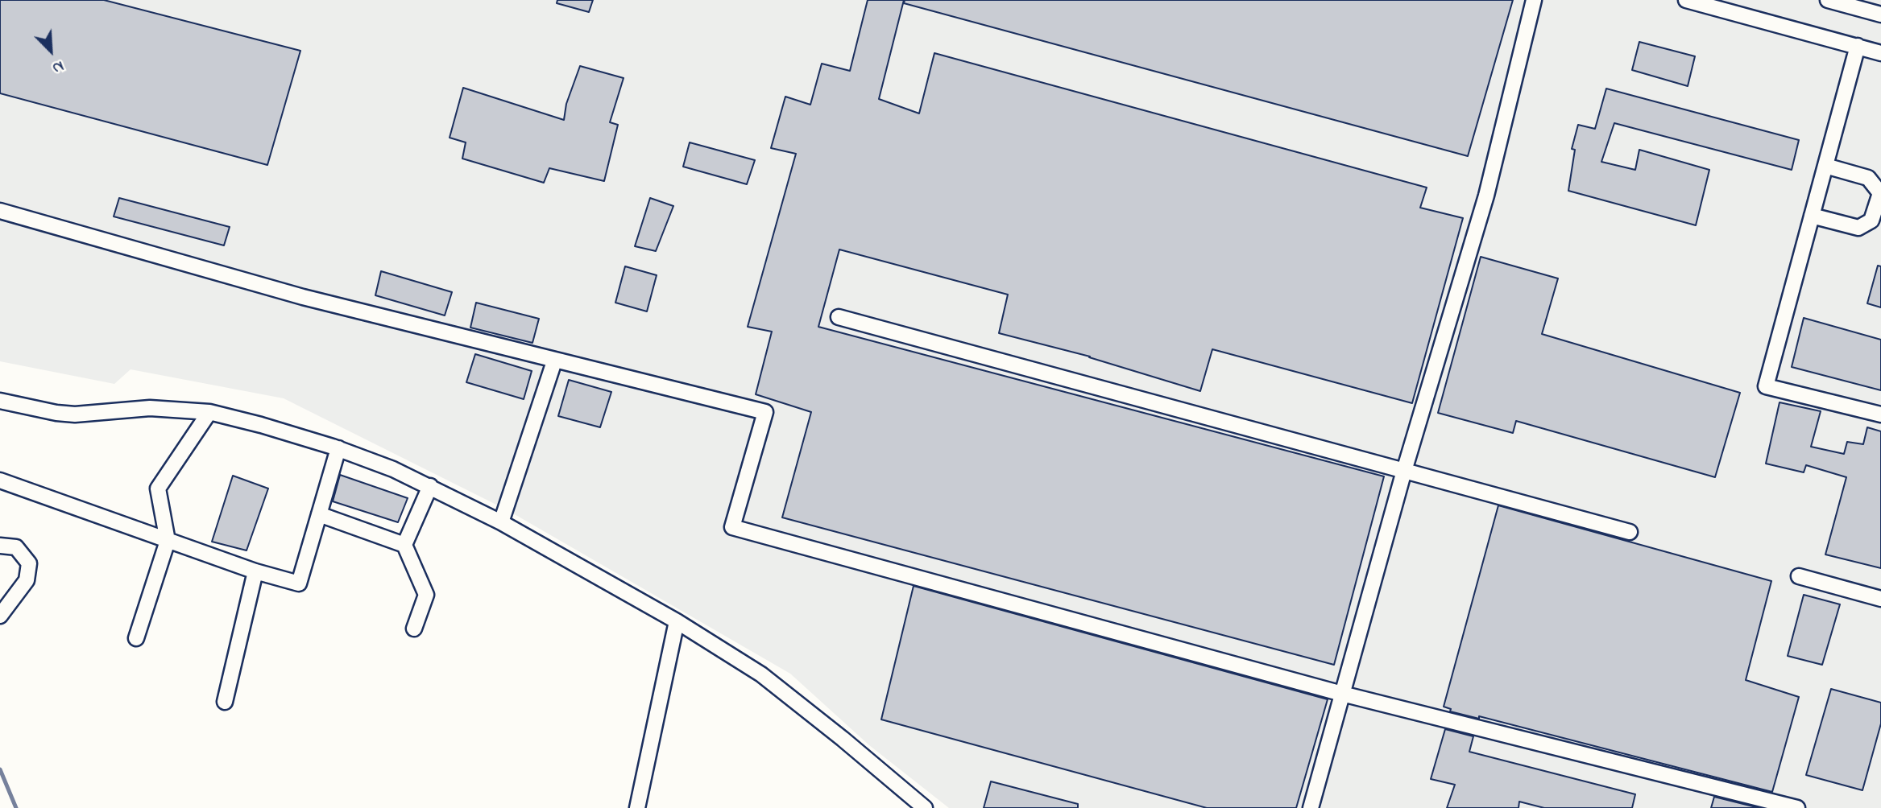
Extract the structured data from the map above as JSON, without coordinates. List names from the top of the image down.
{
  "north": "bottom right"
}
